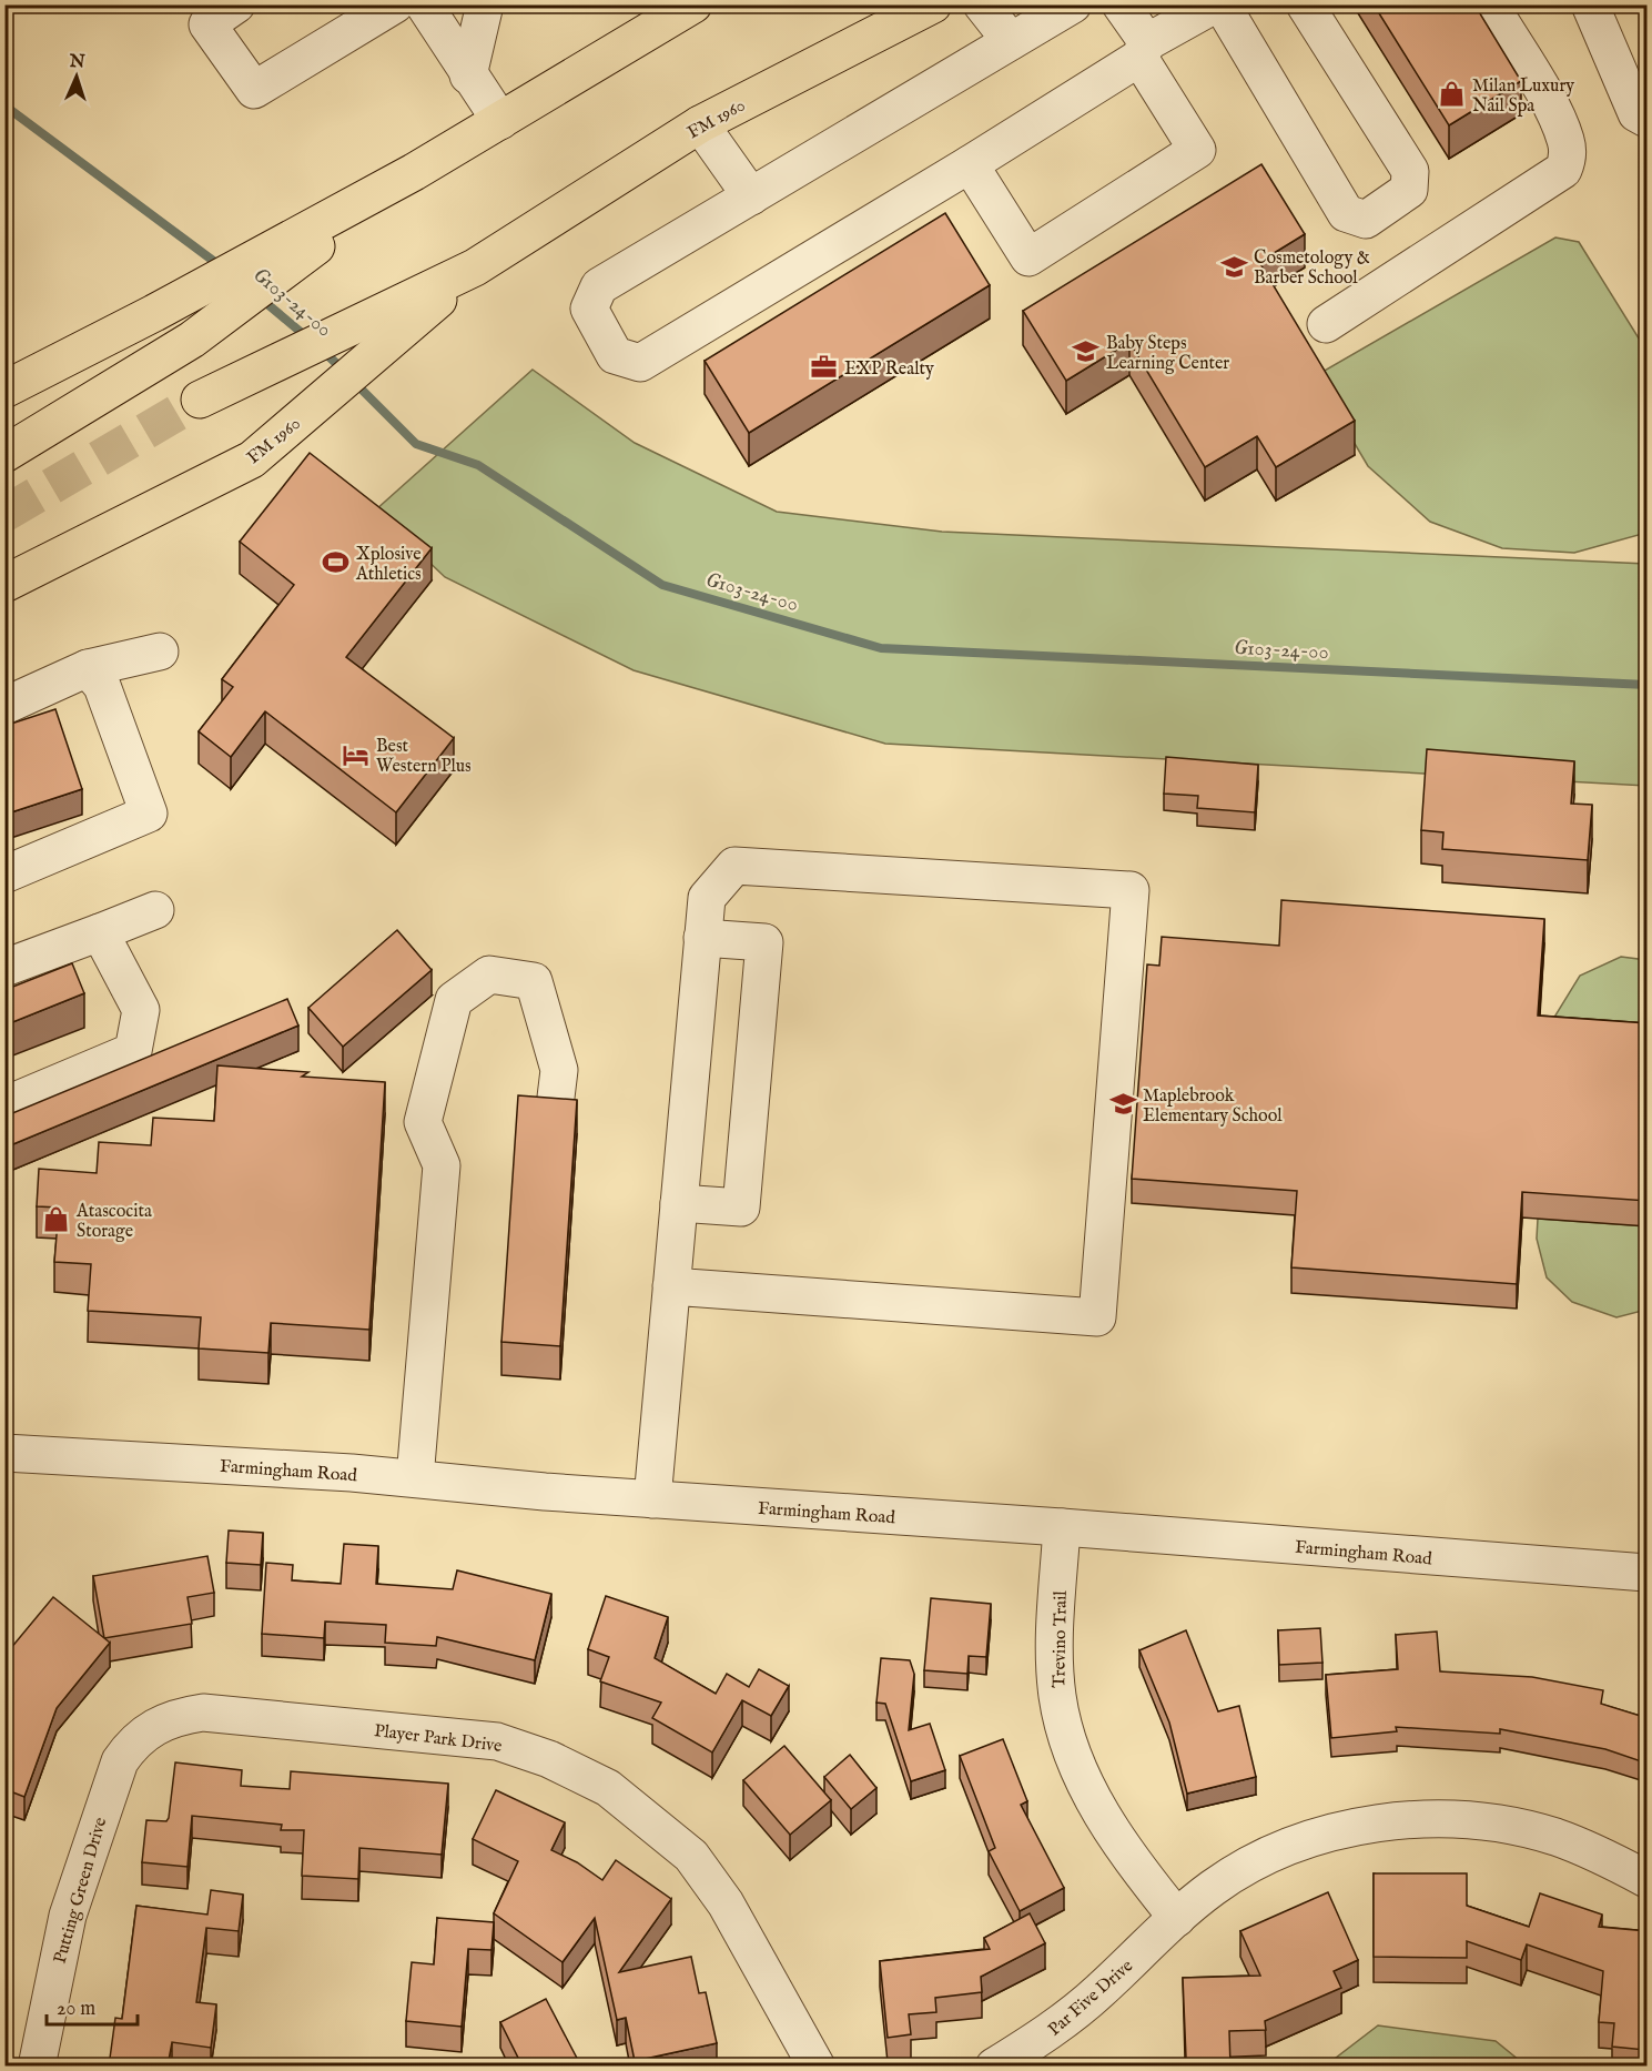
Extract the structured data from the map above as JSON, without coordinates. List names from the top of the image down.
{
  "streets": {
    "main road": ["FM 1960"],
    "street": [
      "Farmingham Road",
      "Trevino Trail",
      "Player Park Drive",
      "Putting Green Drive",
      "Par Five Drive"
    ]
  },
  "crossings": [
    ["Farmingham Road", "Trevino Trail"],
    ["Trevino Trail", "Par Five Drive"],
    ["Player Park Drive", "Putting Green Drive"]
  ],
  "water": ["G103-24-00"],
  "places": {
    "shop": ["Milan Luxury Nail Spa", "Atascocita Storage"],
    "school or university": ["Cosmetology & Barber School", "Baby Steps Learning Center", "Maplebrook Elementary School"],
    "office": ["EXP Realty"],
    "sports": ["Xplosive Athletics"],
    "hotel": ["Best Western Plus"]
  },
  "scale_bar": "20 m",
  "north": "top"
}
